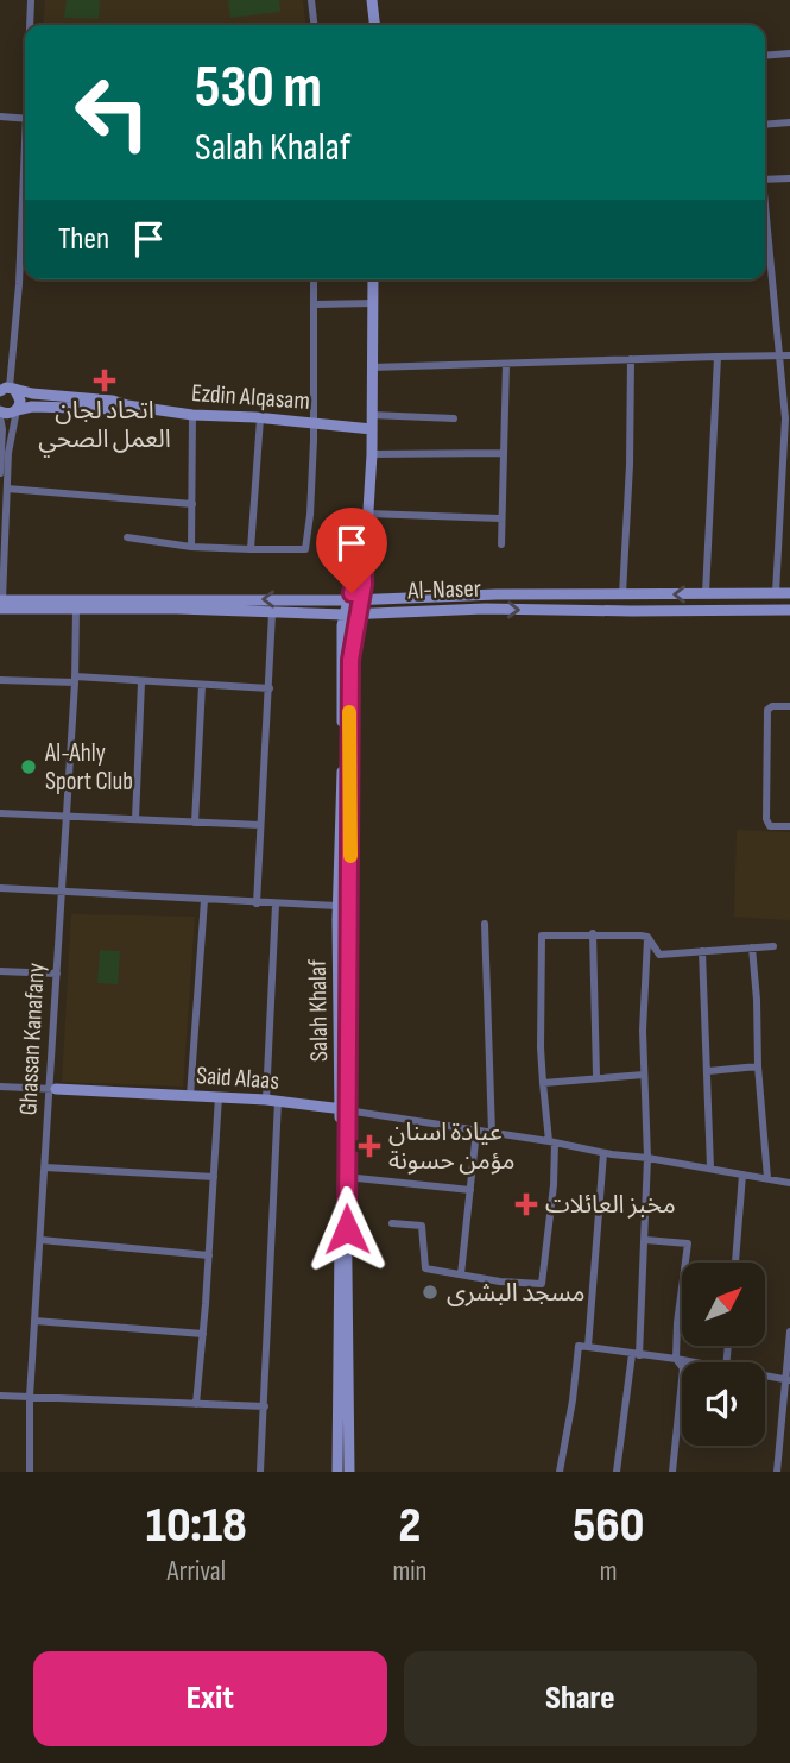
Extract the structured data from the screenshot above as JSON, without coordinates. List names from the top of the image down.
{
  "streets": {
    "main road": [
      "Ezdin Alqasam",
      "Al-Naser",
      "Salah Khalaf",
      "Said Alaas"
    ],
    "street": ["Ghassan Kanafany"]
  },
  "crossings": [
    ["Ezdin Alqasam", "Salah Khalaf"],
    ["Al-Naser", "Salah Khalaf"],
    ["Al-Naser", "Ghassan Kanafany"],
    ["Salah Khalaf", "Said Alaas"],
    ["Ghassan Kanafany", "Said Alaas"]
  ],
  "places": {
    "health": ["اتحاد لجان العمل الصحي", "عيادة اسنان مؤمن حسونة", "مخبز العائلات"],
    "other": ["Al-Ahly Sport Club", "مسجد البشرى"]
  },
  "north": "top right",
  "page": {
    "turn": ["530 m", "Salah Khalaf"],
    "then": "Then",
    "eta": [
      "10:18",
      "Arrival",
      "2",
      "min",
      "560",
      "m"
    ],
    "buttons": ["Exit", "Share"]
  }
}
